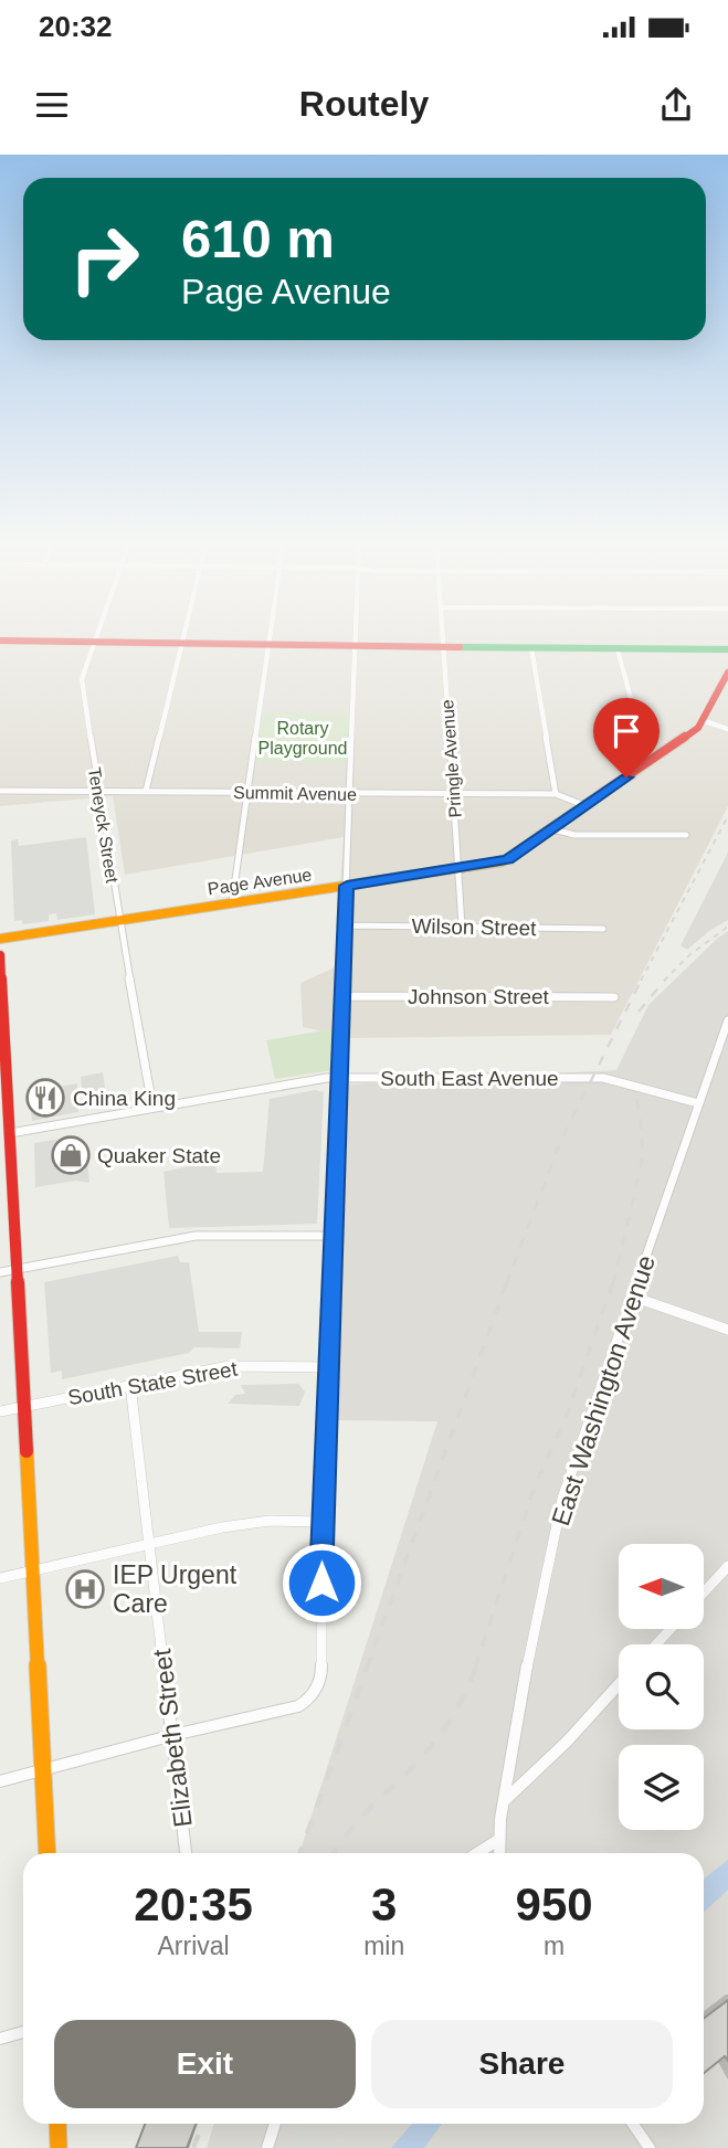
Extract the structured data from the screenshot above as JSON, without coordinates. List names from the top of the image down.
{
  "streets": {
    "street": [
      "Pringle Avenue",
      "Summit Avenue",
      "Teneyck Street",
      "Page Avenue",
      "Wilson Street",
      "Johnson Street",
      "South East Avenue",
      "South State Street",
      "East Washington Avenue",
      "Elizabeth Street"
    ]
  },
  "crossings": [
    ["Pringle Avenue", "Summit Avenue"],
    ["Pringle Avenue", "Page Avenue"],
    ["Pringle Avenue", "Wilson Street"],
    ["Summit Avenue", "Teneyck Street"],
    ["Summit Avenue", "Page Avenue"],
    ["Teneyck Street", "Page Avenue"],
    ["Teneyck Street", "South East Avenue"],
    ["South East Avenue", "East Washington Avenue"],
    ["South State Street", "Elizabeth Street"]
  ],
  "parks": ["Rotary Playground"],
  "places": {
    "restaurant": ["China King"],
    "shop": ["Quaker State"],
    "hospital": ["IEP Urgent Care"]
  },
  "north": "left",
  "page": {
    "status": "20:32",
    "header": "Routely",
    "turn": ["610 m", "Page Avenue"],
    "eta": [
      "20:35",
      "Arrival",
      "3",
      "min",
      "950",
      "m"
    ],
    "buttons": ["Exit", "Share"]
  }
}
